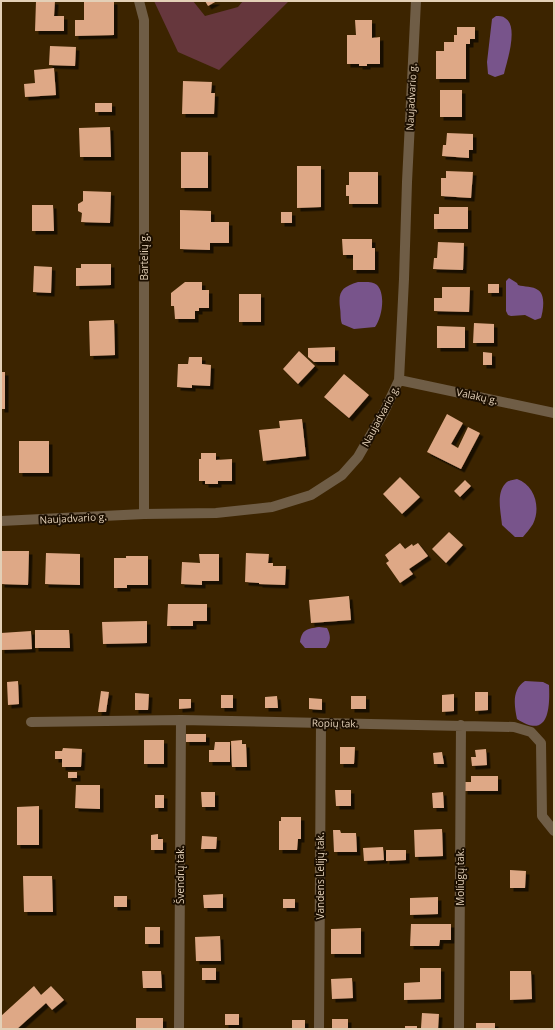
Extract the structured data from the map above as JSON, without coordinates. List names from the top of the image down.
{
  "streets": {
    "street": [
      "Naujadvario g.",
      "Bartelių g.",
      "Valakų g.",
      "Ropių tak.",
      "Švendrų tak.",
      "Vandens Lelijų tak.",
      "Moliūgų tak."
    ]
  },
  "crossings": [
    ["Naujadvario g.", "Bartelių g."],
    ["Naujadvario g.", "Valakų g."],
    ["Ropių tak.", "Švendrų tak."],
    ["Ropių tak.", "Vandens Lelijų tak."],
    ["Ropių tak.", "Moliūgų tak."]
  ]
}
